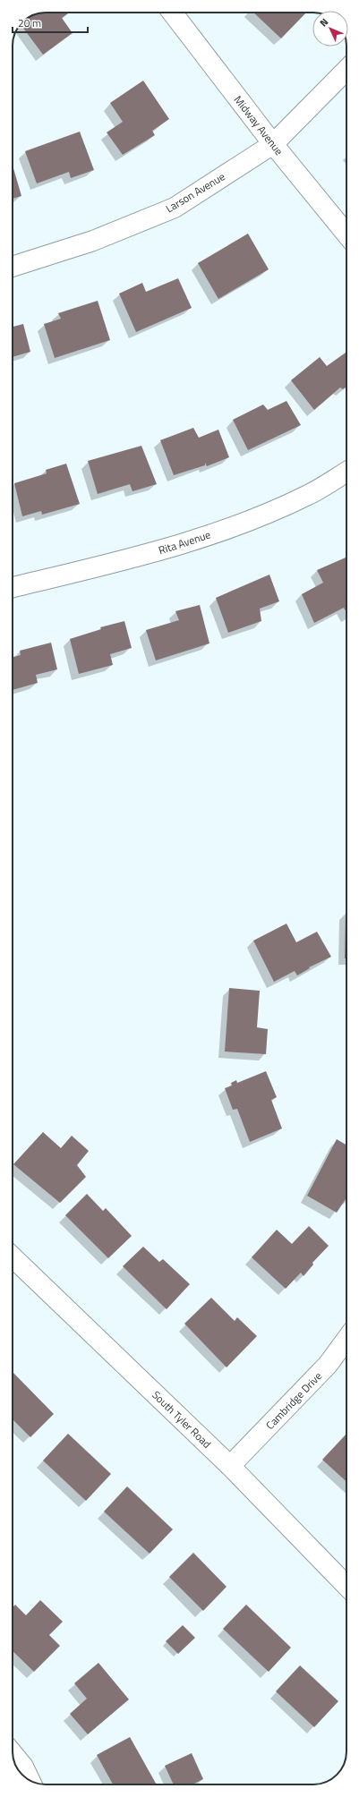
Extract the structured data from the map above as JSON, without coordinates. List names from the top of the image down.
{
  "streets": {
    "street": [
      "Midway Avenue",
      "Larson Avenue",
      "Rita Avenue",
      "Cambridge Drive",
      "South Tyler Road"
    ]
  },
  "crossings": [
    ["Midway Avenue", "Larson Avenue"],
    ["Cambridge Drive", "South Tyler Road"]
  ],
  "scale_bar": "20 m",
  "north": "top left"
}
